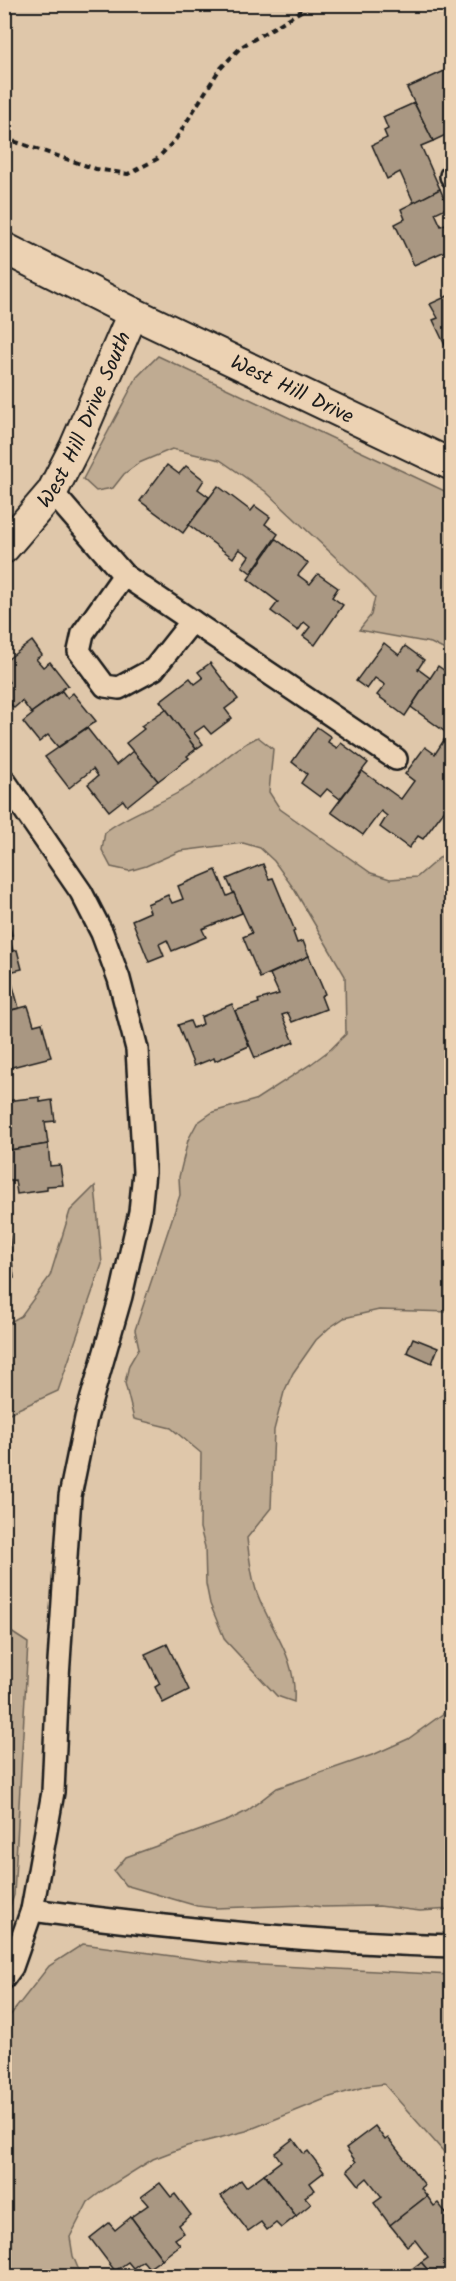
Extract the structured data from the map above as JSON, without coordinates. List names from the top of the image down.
{
  "streets": {
    "street": ["West Hill Drive", "West Hill Drive South"]
  },
  "crossings": [
    ["West Hill Drive", "West Hill Drive South"]
  ]
}
